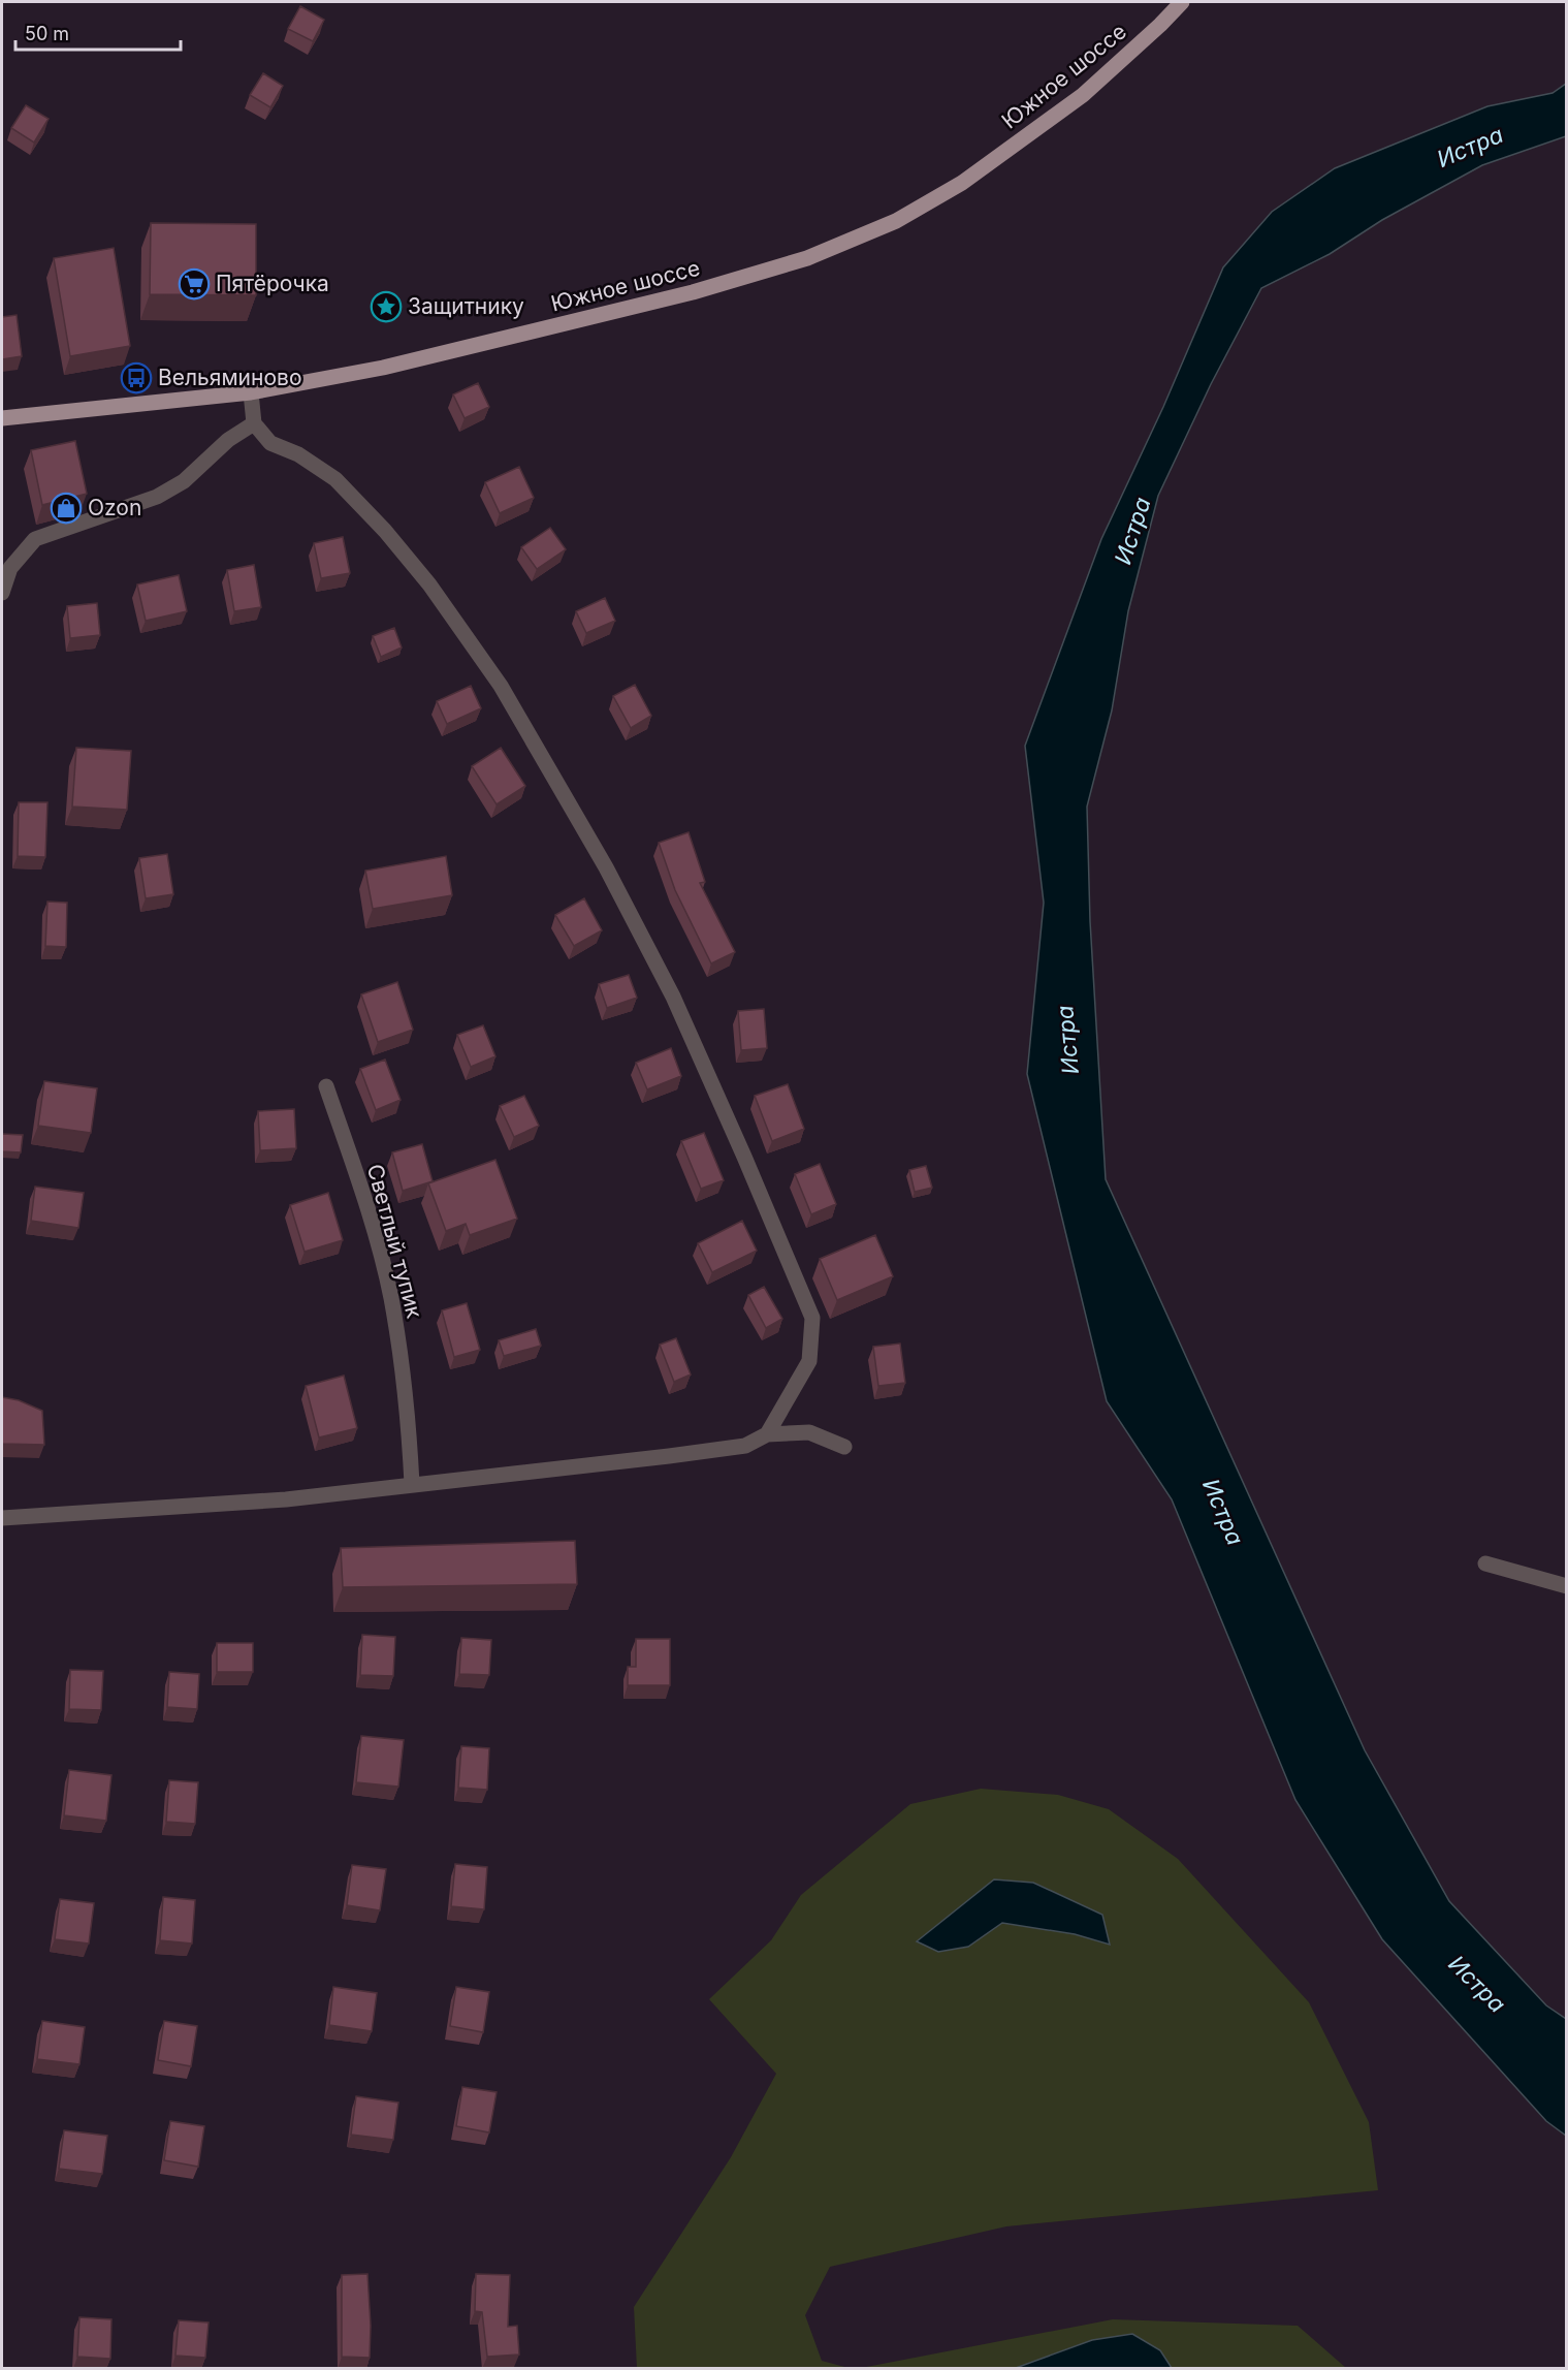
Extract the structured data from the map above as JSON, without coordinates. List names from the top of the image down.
{
  "streets": {
    "main road": ["Южное шоссе"],
    "street": ["Светлый тупик"]
  },
  "water": ["Истра"],
  "places": {
    "supermarket": ["Пятёрочка"],
    "place": ["Защитнику"],
    "bus stop": ["Вельяминово"],
    "shop": ["Ozon"]
  },
  "scale_bar": "50 m"
}
